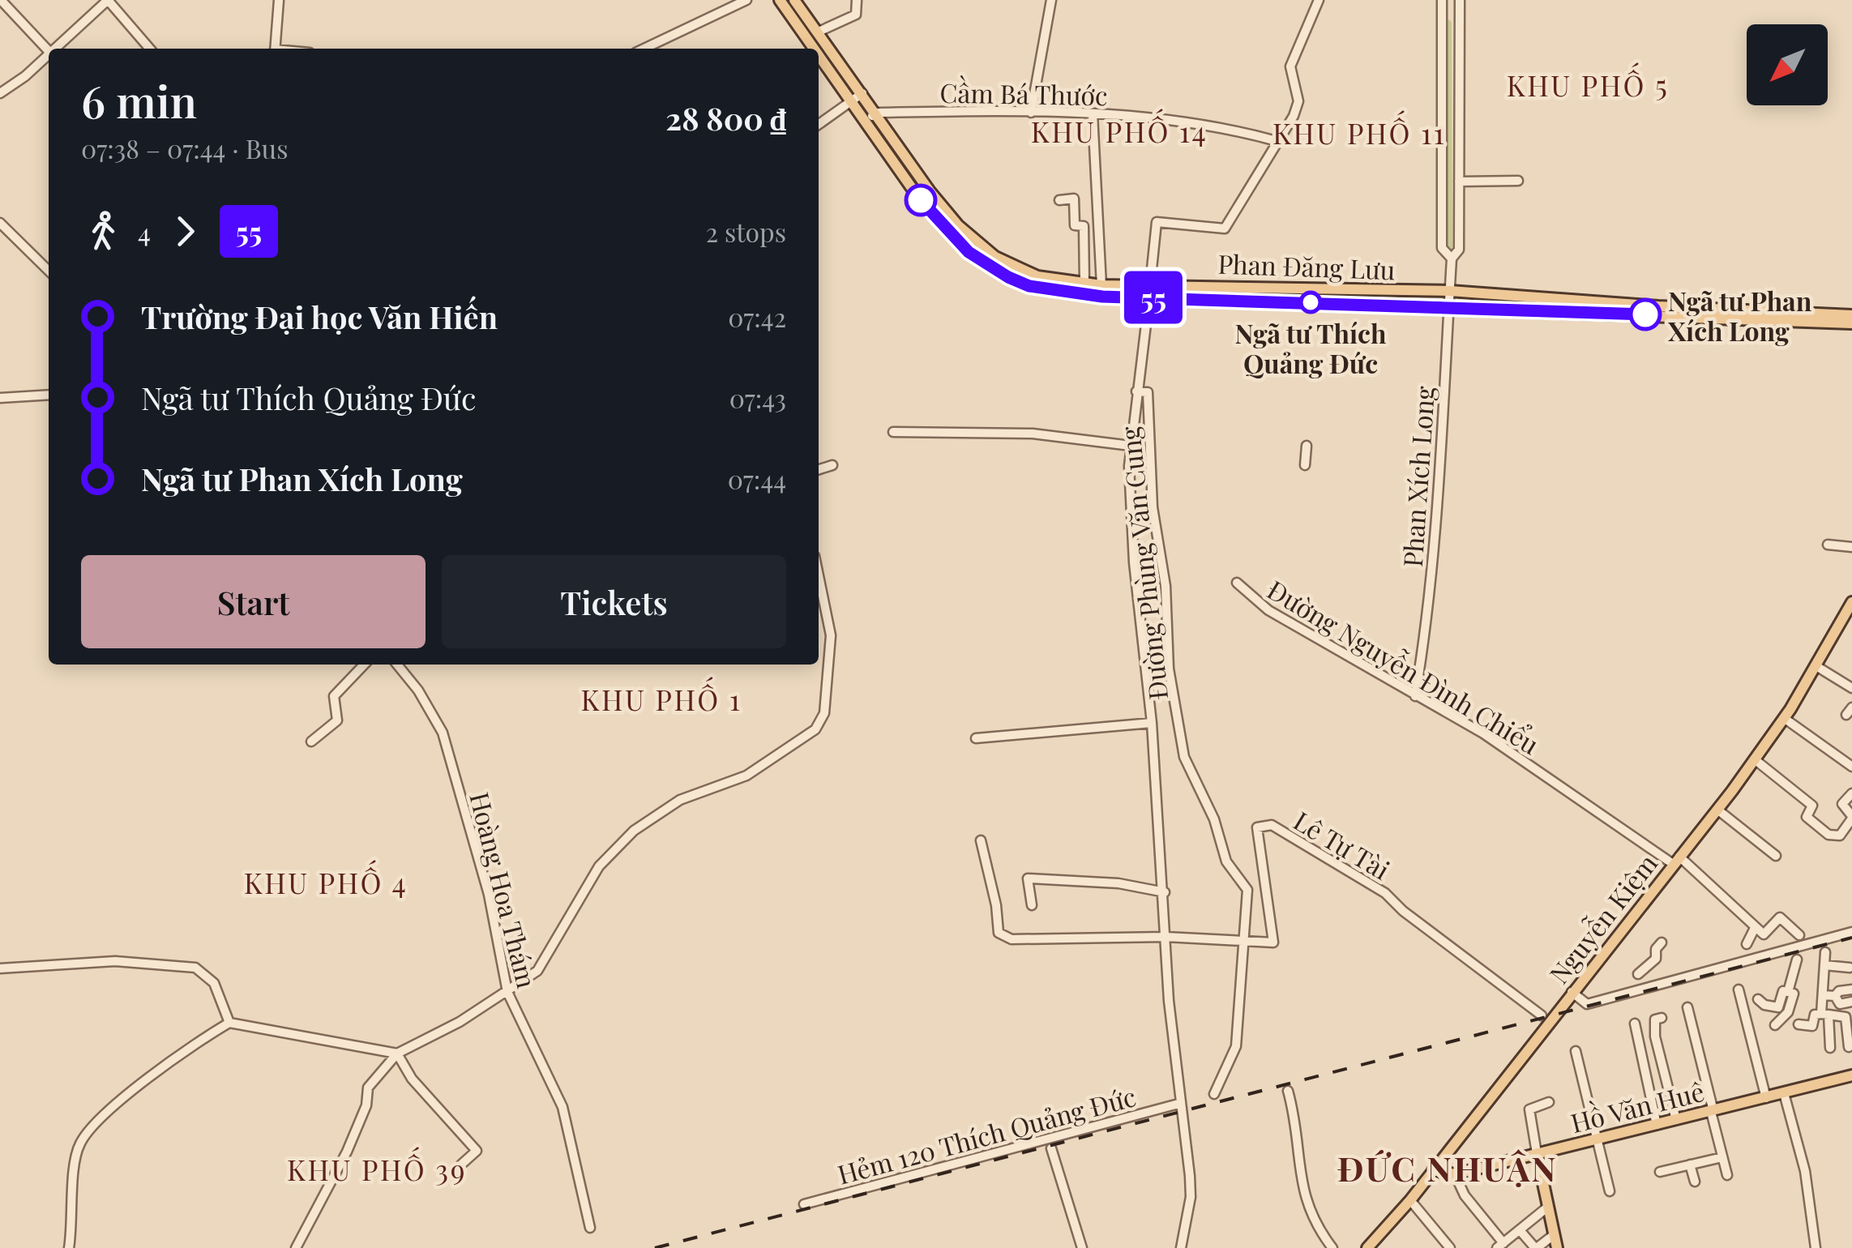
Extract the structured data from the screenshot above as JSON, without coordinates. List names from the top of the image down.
{
  "streets": {
    "main road": ["Phan Đăng Lưu", "Nguyễn Kiệm", "Hồ Văn Huê"],
    "street": [
      "Cầm Bá Thước",
      "Phan Xích Long",
      "Đường Phùng Văn Cung",
      "Đường Nguyễn Đình Chiểu",
      "Lê Tự Tài",
      "Hoàng Hoa Thám",
      "Hẻm 120 Thích Quảng Đức"
    ]
  },
  "crossings": [
    ["Cầm Bá Thước", "Phan Đăng Lưu"],
    ["Phan Đăng Lưu", "Phan Xích Long"],
    ["Phan Xích Long", "Đường Nguyễn Đình Chiểu"],
    ["Đường Phùng Văn Cung", "Lê Tự Tài"],
    ["Đường Nguyễn Đình Chiểu", "Nguyễn Kiệm"],
    ["Nguyễn Kiệm", "Hồ Văn Huê"]
  ],
  "districts": [
    "KHU PHỐ 5",
    "KHU PHỐ 14",
    "KHU PHỐ 11",
    "KHU PHỐ 1",
    "KHU PHỐ 4",
    "ĐỨC NHUẬN",
    "KHU PHỐ 39"
  ],
  "places": ["Ngã tư Thích Quảng Đức", "Ngã tư Phan Xích Long"],
  "lines": ["bus line 55"],
  "north": "bottom left",
  "page": {
    "on_map": "55",
    "heading": ["6 min", "07:38 – 07:44 · Bus", "28 800 ₫"],
    "legs": ["4", "55", "2 stops"],
    "list": [
      {
        "name": "Trường Đại học Văn Hiến",
        "value": "07:42"
      },
      {
        "name": "Ngã tư Thích Quảng Đức",
        "value": "07:43"
      },
      {
        "name": "Ngã tư Phan Xích Long",
        "value": "07:44"
      }
    ],
    "buttons": ["Start", "Tickets"]
  }
}
